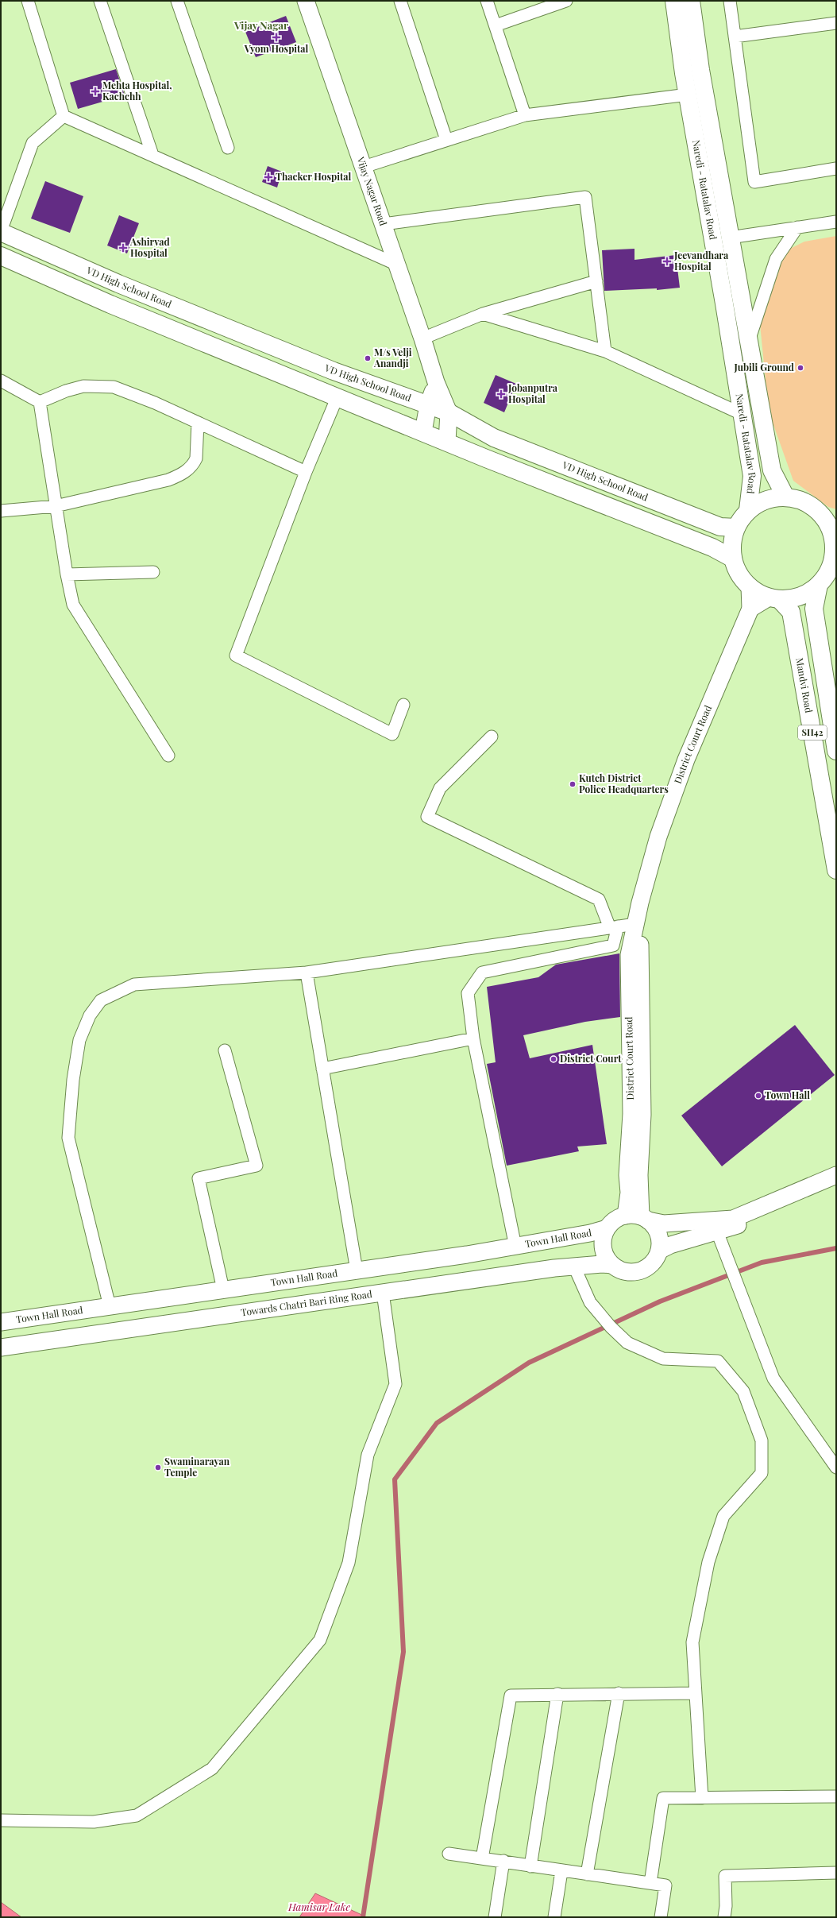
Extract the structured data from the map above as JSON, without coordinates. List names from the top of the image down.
{
  "streets": {
    "main road": [
      "Naredi - Ratatalav Road",
      "VD High School Road",
      "Mandvi Road",
      "SH42"
    ],
    "street": [
      "Vijay Nagar Road",
      "District Court Road",
      "Town Hall Road",
      "Towards Chatri Bari Ring Road"
    ]
  },
  "crossings": [
    ["Naredi - Ratatalav Road", "VD High School Road"],
    ["Naredi - Ratatalav Road", "Mandvi Road"],
    ["Naredi - Ratatalav Road", "SH42"],
    ["Vijay Nagar Road", "VD High School Road"],
    ["VD High School Road", "Mandvi Road"],
    ["VD High School Road", "SH42"],
    ["Mandvi Road", "SH42"],
    ["District Court Road", "Town Hall Road"],
    ["District Court Road", "Towards Chatri Bari Ring Road"],
    ["Town Hall Road", "Towards Chatri Bari Ring Road"]
  ],
  "districts": ["Vijay Nagar"],
  "water": ["Hamisar Lake"],
  "places": {
    "health": [
      "Vyom Hospital",
      "Mehta Hospital, Kachchh",
      "Thacker Hospital",
      "Ashirvad Hospital",
      "Jeevandhara Hospital",
      "Jobanputra Hospital"
    ],
    "other": [
      "M/s Velji Anandji",
      "Jubili Ground",
      "Kutch District Police Headquarters",
      "District Court",
      "Town Hall",
      "Swaminarayan Temple"
    ]
  }
}
